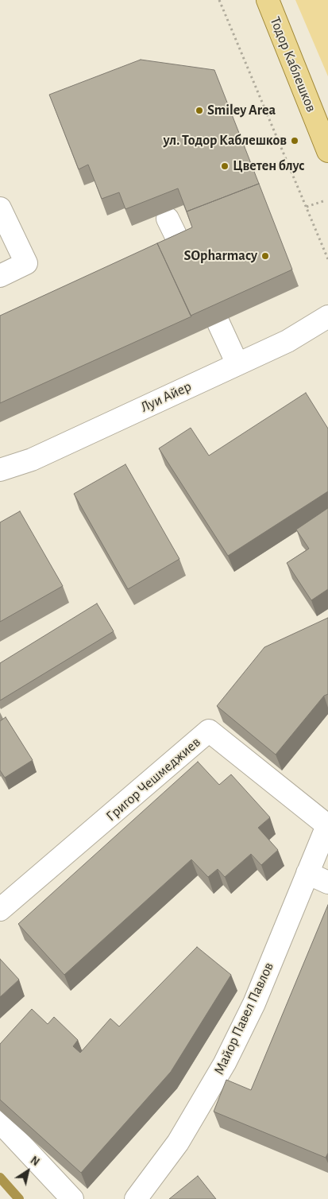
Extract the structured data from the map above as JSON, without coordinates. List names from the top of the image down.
{
  "streets": {
    "main road": ["Тодор Каблешков"],
    "street": ["Луи Айер", "Григор Чешмеджиев", "Майор Павел Павлов"]
  },
  "crossings": [
    ["Григор Чешмеджиев", "Майор Павел Павлов"]
  ],
  "places": [
    "Smiley Area",
    "ул. Тодор Каблешков",
    "Цветен блус",
    "SOpharmacy"
  ],
  "north": "top right"
}
